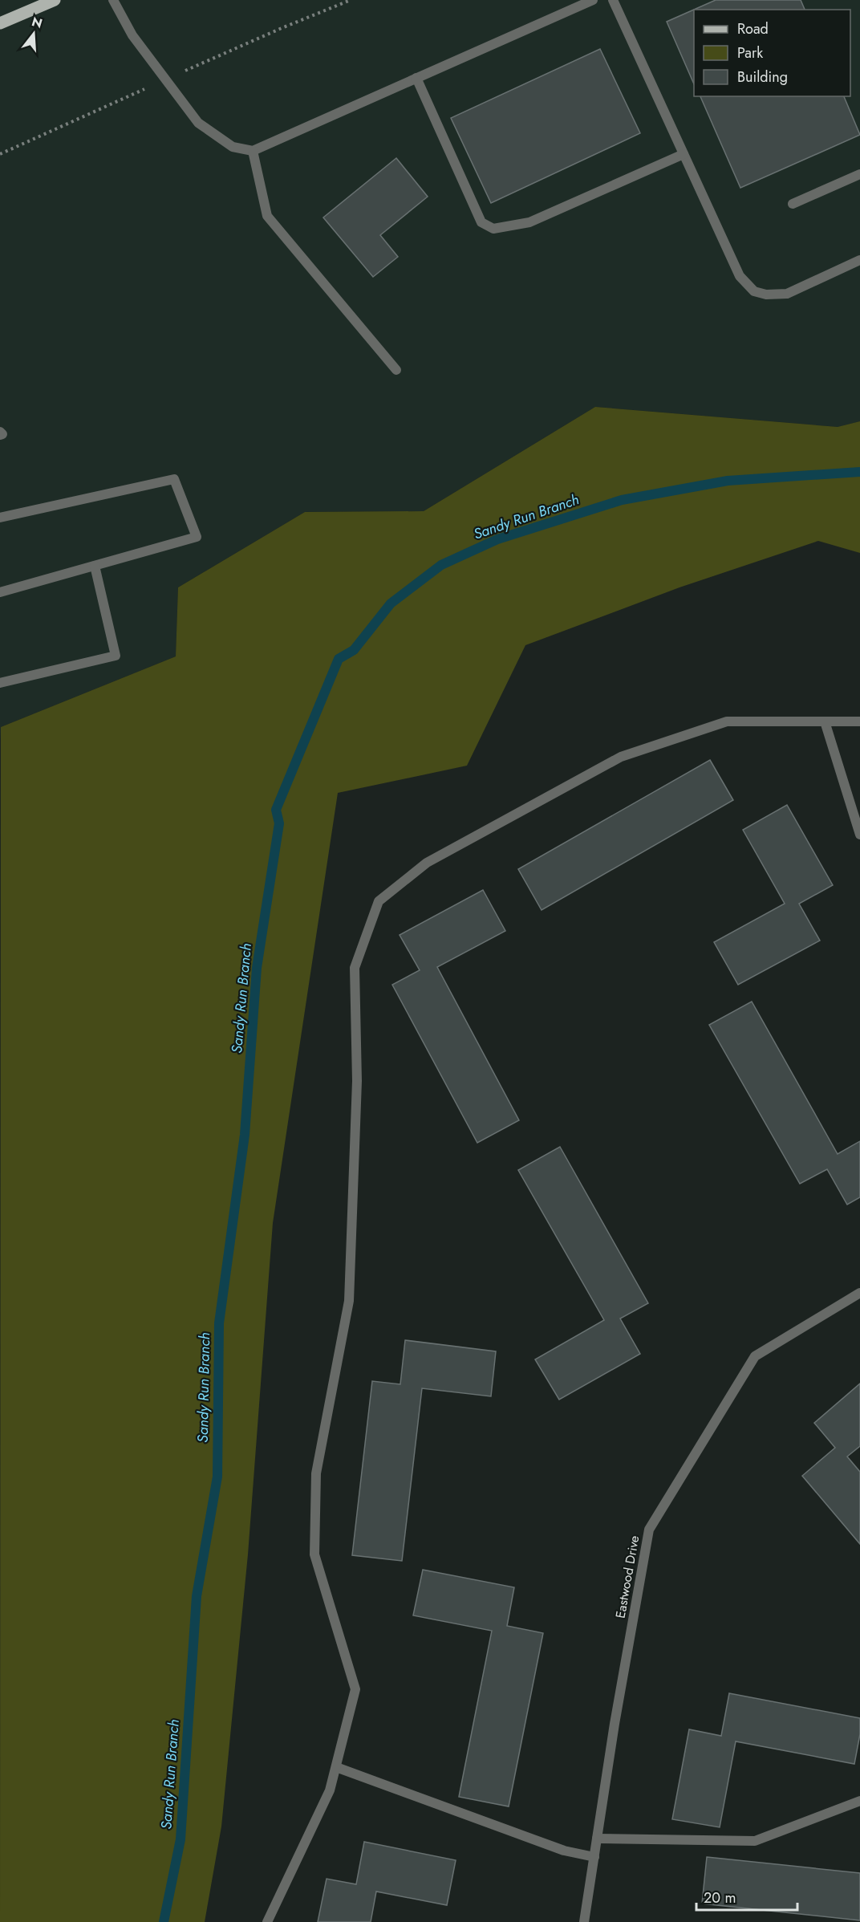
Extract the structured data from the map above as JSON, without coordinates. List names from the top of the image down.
{
  "streets": {
    "street": ["Eastwood Drive"]
  },
  "water": ["Sandy Run Branch"],
  "legend": ["Road", "Park", "Building"],
  "scale_bar": "20 m",
  "north": "top"
}
